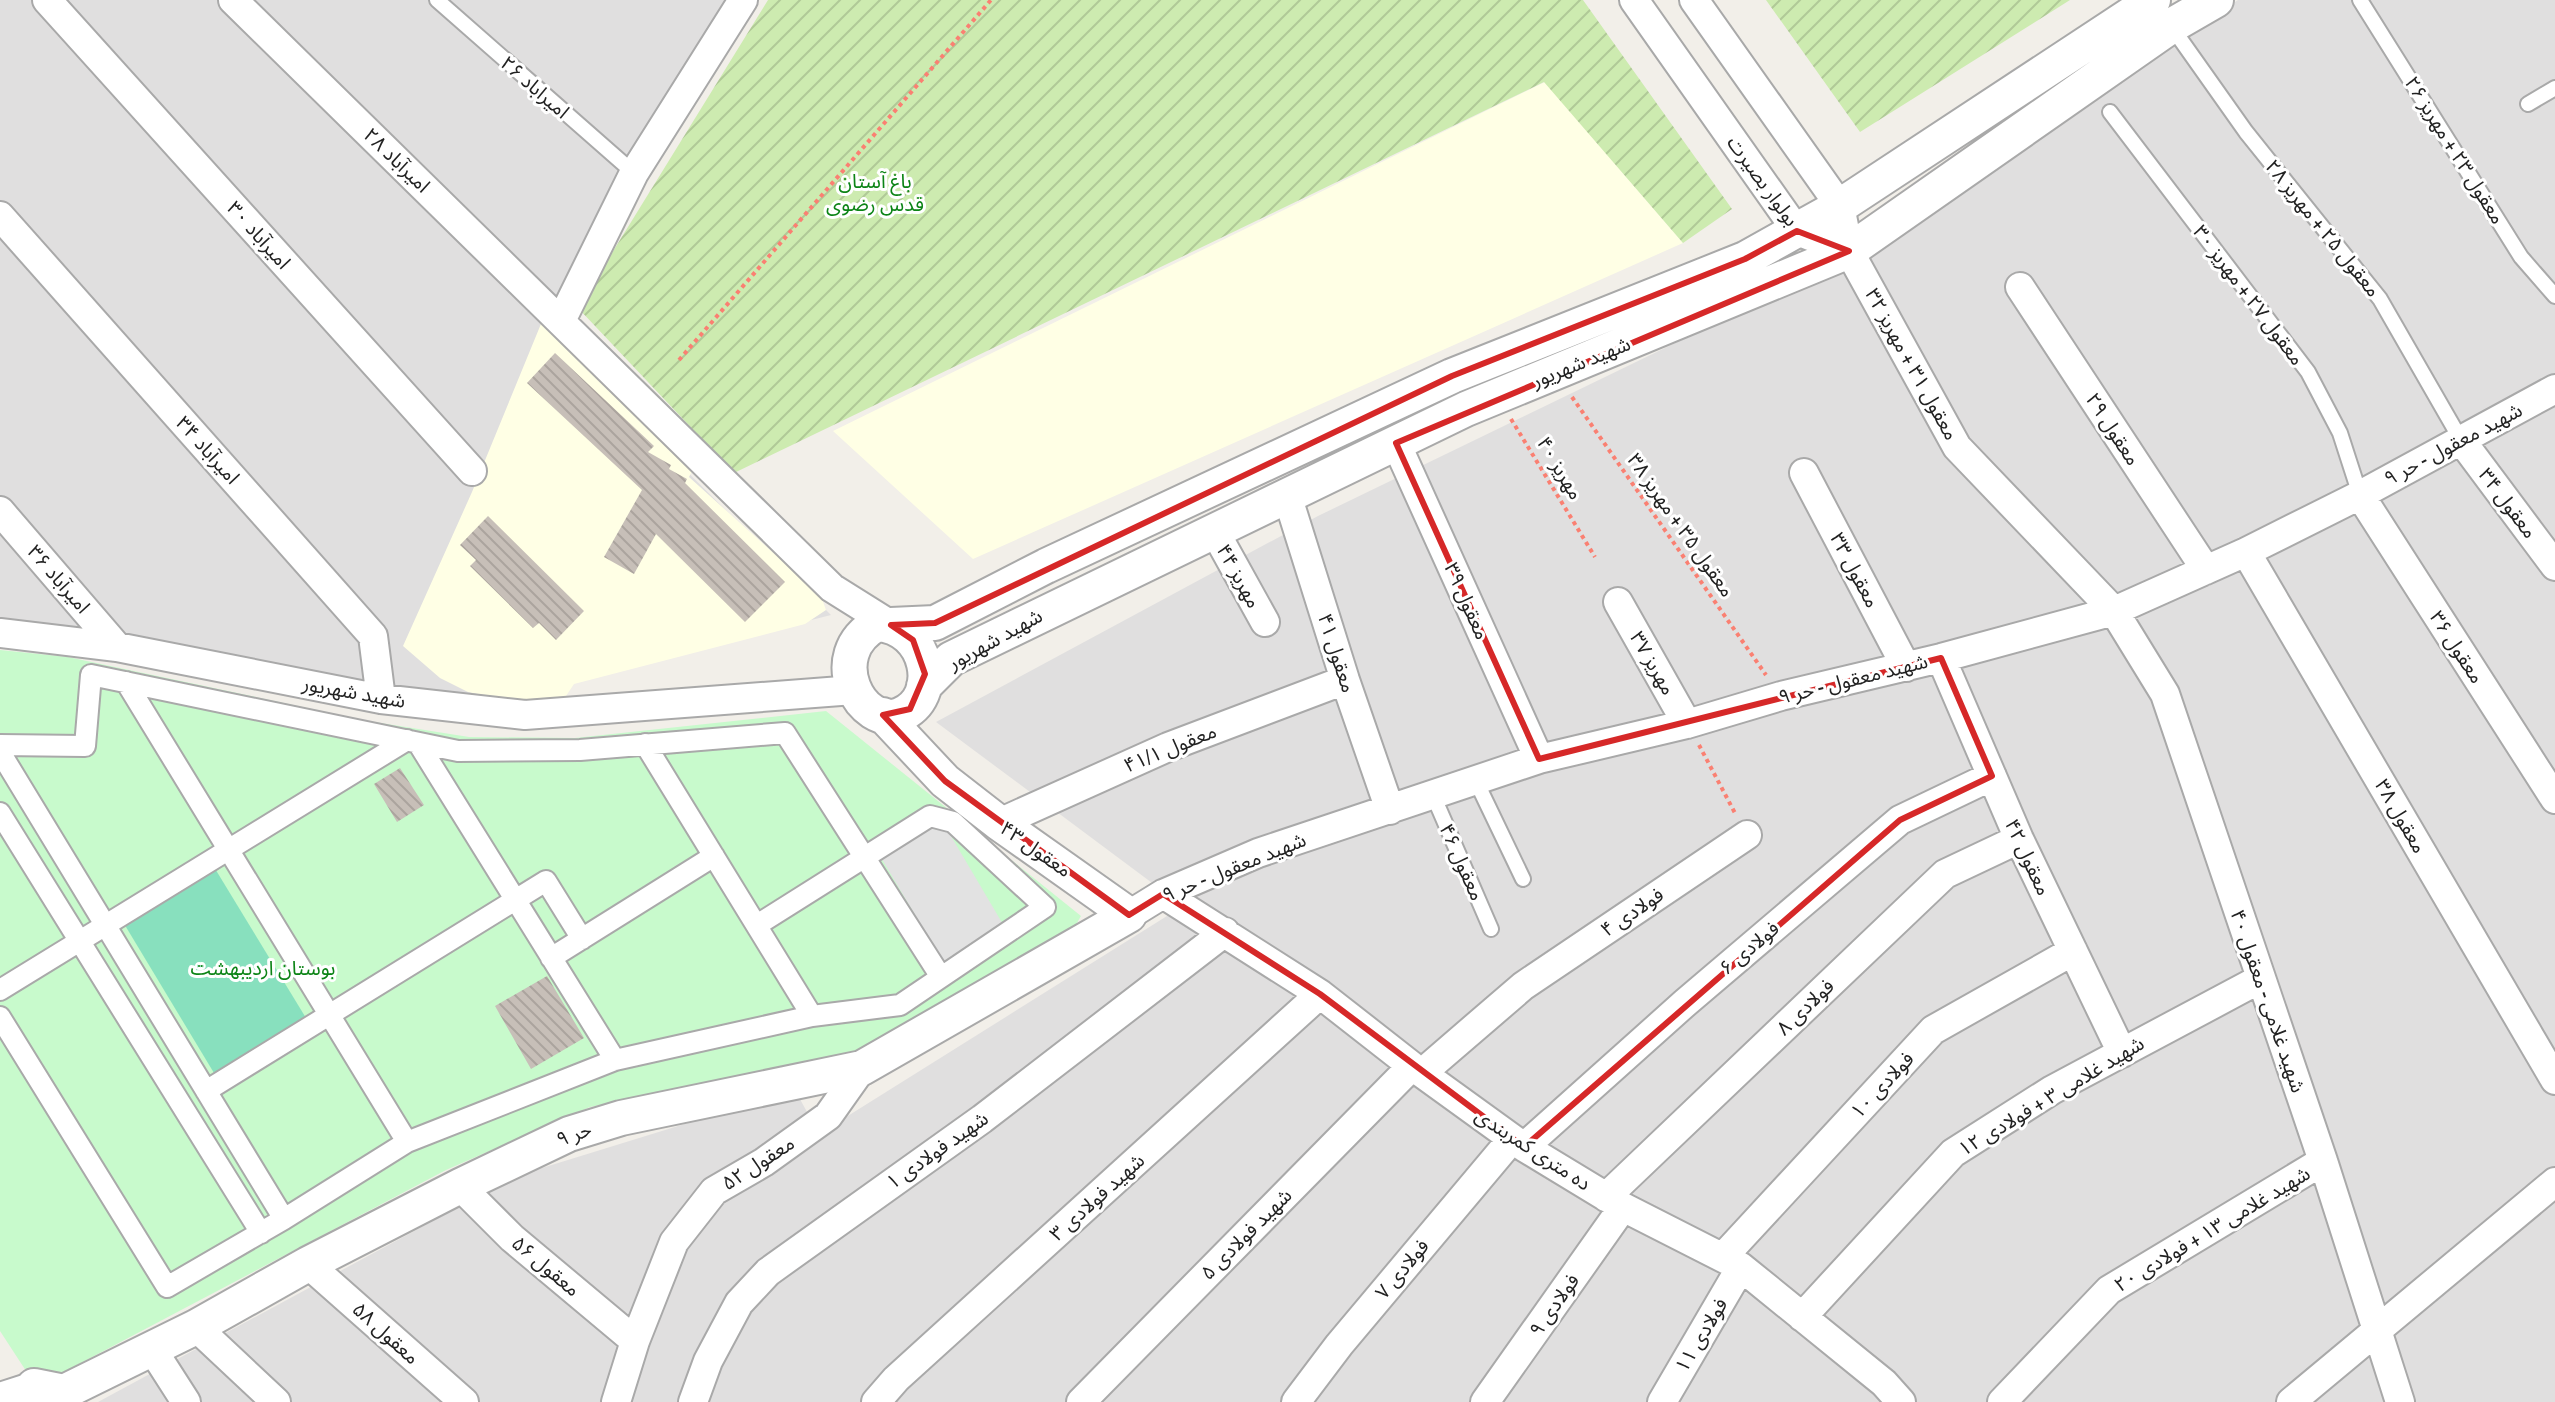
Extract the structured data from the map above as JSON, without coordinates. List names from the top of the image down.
{
  "streets": {
    "street": [
      "امیرآباد ۲۸",
      "بولوار بصیرت",
      "امیرآباد ۳۰",
      "شهید شهریور",
      "معقول ۳۱ + مهریز ۳۲",
      "معقول ۲۹",
      "شهید معقول - حر ۹",
      "امیرآباد ۳۴",
      "معقول ۳۴",
      "معقول ۳۳",
      "مهریز ۴۴",
      "امیرآباد ۳۶",
      "معقول ۳۹",
      "معقول ۳۶",
      "معقول ۴۱",
      "مهریز ۳۷",
      "معقول ۴۱/۱",
      "معقول ۳۸",
      "معقول ۴۳",
      "معقول ۴۲",
      "فولادی ۴",
      "فولادی ۶",
      "شهید غلامی - معقول ۴۰",
      "فولادی ۸",
      "فولادی ۱۰",
      "شهید غلامی ۳ + فولادی ۱۲",
      "حر ۹",
      "ده متری کمربندی",
      "شهید فولادی ۱",
      "معقول ۵۲",
      "شهید فولادی ۳",
      "شهید غلامی ۱۳ + فولادی ۲۰",
      "شهید فولادی ۵",
      "معقول ۵۶",
      "فولادی ۷",
      "فولادی ۹",
      "معقول ۵۸",
      "فولادی ۱۱"
    ],
    "lane": [
      "امیراباد ۲۶",
      "معقول ۲۳ + مهریز ۲۶",
      "معقول ۲۵ + مهریز ۲۸",
      "معقول ۲۷ + مهریز ۳۰",
      "معقول ۴۶"
    ],
    "path": ["مهریز ۴۰", "معقول ۳۵ + مهریز ۳۸"]
  },
  "crossings": [
    ["بولوار بصیرت", "شهید شهریور"],
    ["بولوار بصیرت", "معقول ۳۱ + مهریز ۳۲"],
    ["معقول ۲۵ + مهریز ۲۸", "شهید شهریور"],
    ["معقول ۲۵ + مهریز ۲۸", "شهید معقول - حر ۹"],
    ["معقول ۲۵ + مهریز ۲۸", "معقول ۳۴"],
    ["معقول ۲۷ + مهریز ۳۰", "شهید معقول - حر ۹"],
    ["معقول ۲۷ + مهریز ۳۰", "معقول ۳۶"],
    ["شهید شهریور", "معقول ۳۱ + مهریز ۳۲"],
    ["شهید شهریور", "امیرآباد ۳۴"],
    ["شهید شهریور", "مهریز ۴۰"],
    ["شهید شهریور", "معقول ۳۵ + مهریز ۳۸"],
    ["شهید شهریور", "مهریز ۴۴"],
    ["شهید شهریور", "امیرآباد ۳۶"],
    ["شهید شهریور", "معقول ۳۹"],
    ["شهید شهریور", "معقول ۴۱"],
    ["شهید شهریور", "معقول ۴۳"],
    ["معقول ۳۱ + مهریز ۳۲", "شهید معقول - حر ۹"],
    ["معقول ۳۱ + مهریز ۳۲", "شهید غلامی - معقول ۴۰"],
    ["معقول ۲۹", "شهید معقول - حر ۹"],
    ["شهید معقول - حر ۹", "معقول ۳۴"],
    ["شهید معقول - حر ۹", "معقول ۳۵ + مهریز ۳۸"],
    ["شهید معقول - حر ۹", "معقول ۳۳"],
    ["شهید معقول - حر ۹", "معقول ۳۹"],
    ["شهید معقول - حر ۹", "معقول ۳۶"],
    ["شهید معقول - حر ۹", "معقول ۴۱"],
    ["شهید معقول - حر ۹", "مهریز ۳۷"],
    ["شهید معقول - حر ۹", "معقول ۳۸"],
    ["شهید معقول - حر ۹", "معقول ۴۳"],
    ["شهید معقول - حر ۹", "معقول ۴۲"],
    ["شهید معقول - حر ۹", "معقول ۴۶"],
    ["شهید معقول - حر ۹", "شهید غلامی - معقول ۴۰"],
    ["شهید معقول - حر ۹", "حر ۹"],
    ["شهید معقول - حر ۹", "ده متری کمربندی"],
    ["معقول ۴۱", "معقول ۴۱/۱"],
    ["معقول ۴۱/۱", "معقول ۴۳"],
    ["معقول ۴۳", "حر ۹"],
    ["معقول ۴۲", "فولادی ۶"],
    ["معقول ۴۲", "فولادی ۸"],
    ["معقول ۴۲", "فولادی ۱۰"],
    ["معقول ۴۲", "شهید غلامی ۳ + فولادی ۱۲"],
    ["فولادی ۴", "ده متری کمربندی"],
    ["فولادی ۴", "شهید فولادی ۵"],
    ["فولادی ۶", "ده متری کمربندی"],
    ["فولادی ۶", "فولادی ۷"],
    ["شهید غلامی - معقول ۴۰", "شهید غلامی ۳ + فولادی ۱۲"],
    ["شهید غلامی - معقول ۴۰", "شهید غلامی ۱۳ + فولادی ۲۰"],
    ["فولادی ۸", "ده متری کمربندی"],
    ["فولادی ۸", "فولادی ۹"],
    ["فولادی ۱۰", "ده متری کمربندی"],
    ["فولادی ۱۰", "فولادی ۱۱"],
    ["شهید غلامی ۳ + فولادی ۱۲", "ده متری کمربندی"],
    ["حر ۹", "معقول ۵۲"],
    ["حر ۹", "معقول ۵۶"],
    ["حر ۹", "معقول ۵۸"],
    ["ده متری کمربندی", "شهید فولادی ۱"],
    ["ده متری کمربندی", "شهید فولادی ۳"],
    ["ده متری کمربندی", "شهید فولادی ۵"],
    ["ده متری کمربندی", "فولادی ۷"],
    ["ده متری کمربندی", "فولادی ۹"],
    ["ده متری کمربندی", "فولادی ۱۱"],
    ["معقول ۵۲", "معقول ۵۶"]
  ],
  "parks": ["باغ آستان قدس رضوی", "بوستان اردیبهشت"]
}
